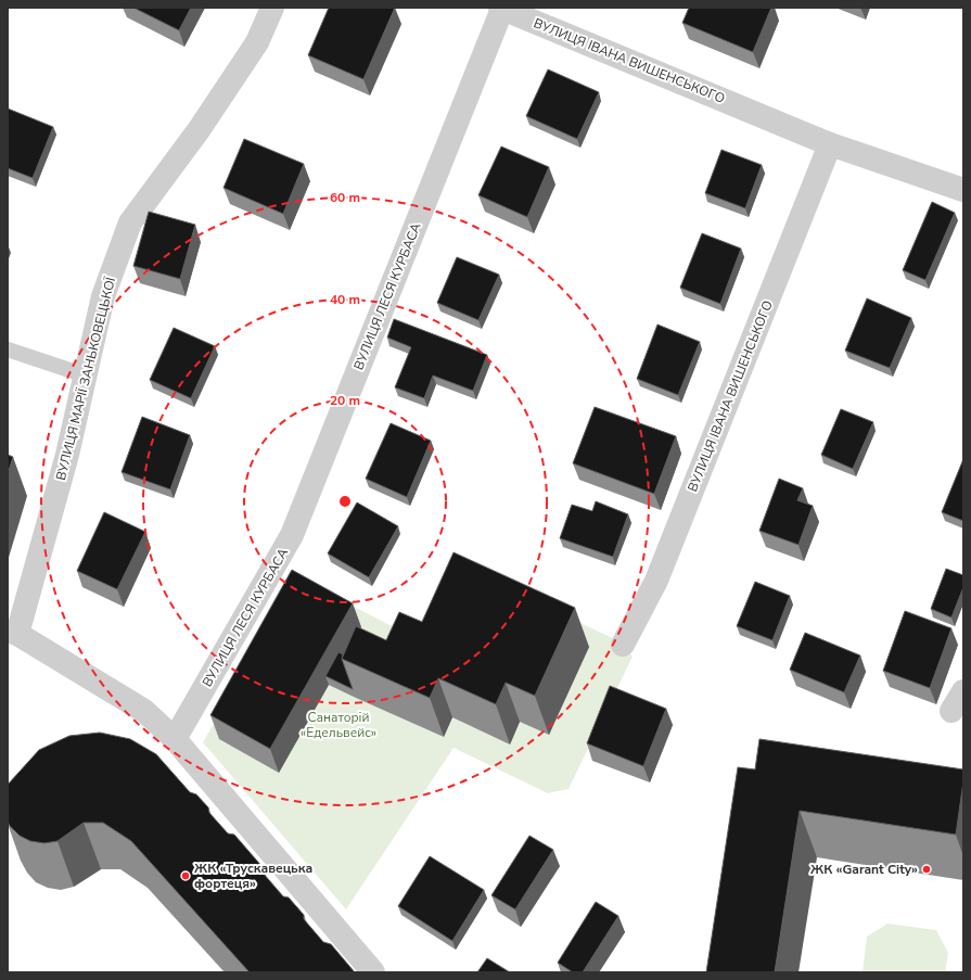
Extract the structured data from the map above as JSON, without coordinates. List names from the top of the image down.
{
  "streets": {
    "street": ["ВУЛИЦЯ ІВАНА ВИШЕНСЬКОГО", "ВУЛИЦЯ ЛЕСЯ КУРБАСА", "ВУЛИЦЯ МАРІЇ ЗАНЬКОВЕЦЬКОЇ"]
  },
  "crossings": [
    ["ВУЛИЦЯ ІВАНА ВИШЕНСЬКОГО", "ВУЛИЦЯ ЛЕСЯ КУРБАСА"]
  ],
  "parks": ["Санаторій «Едельвейс»"],
  "places": ["ЖК «Garant City»", "ЖК «Трускавецька фортеця»"],
  "rings": ["60 m", "40 m", "20 m"]
}
